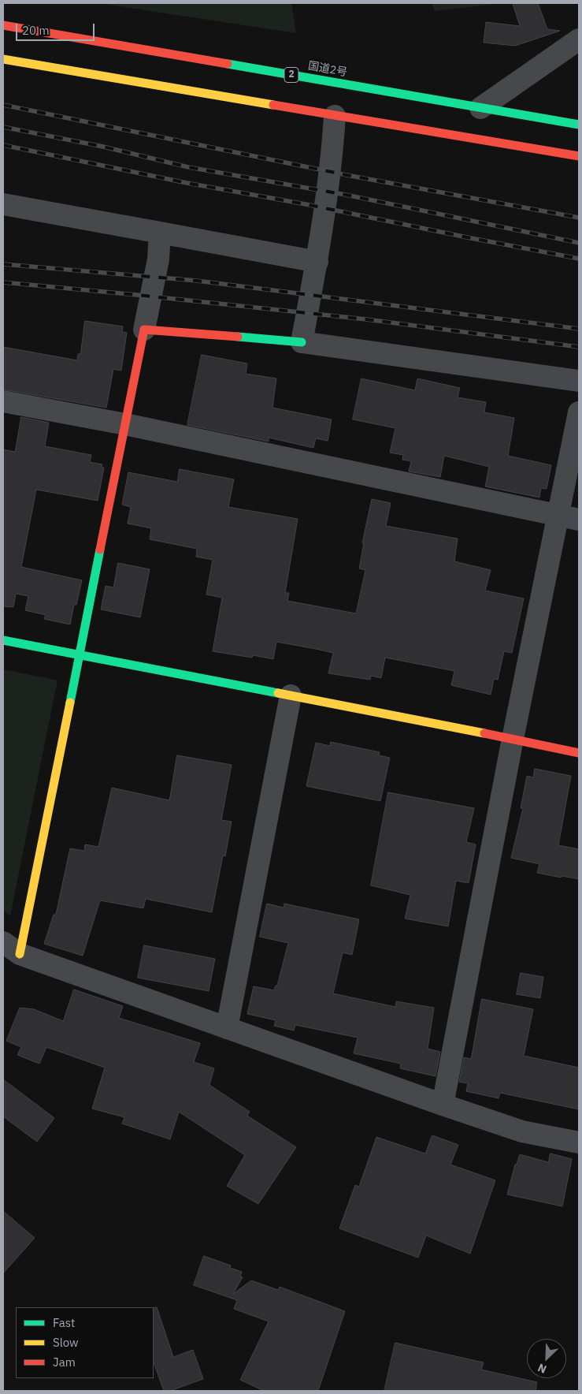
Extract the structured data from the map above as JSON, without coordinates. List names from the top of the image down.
{
  "streets": {
    "main road": ["国道2号", "2"]
  },
  "legend": ["Fast", "Slow", "Jam"],
  "scale_bar": "20 m",
  "north": "bottom left"
}
